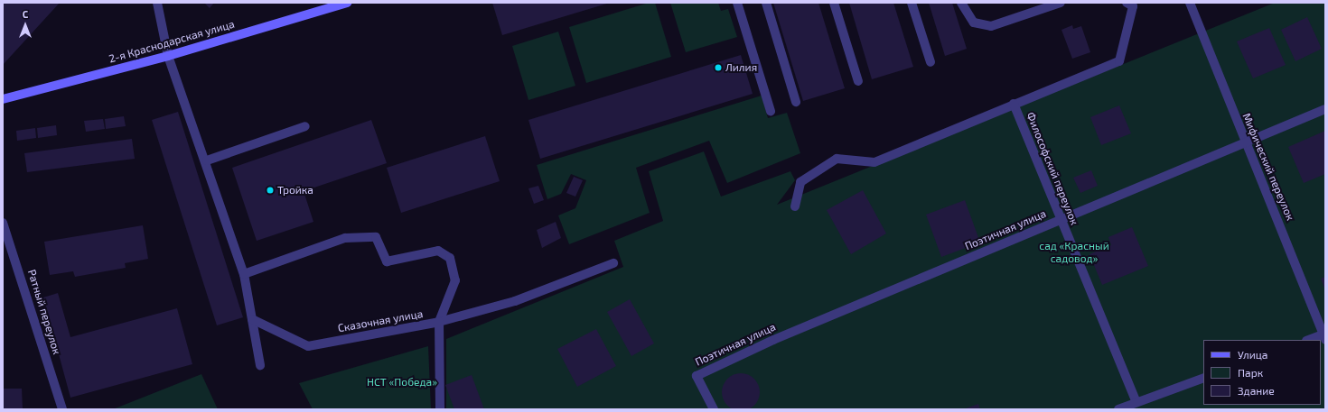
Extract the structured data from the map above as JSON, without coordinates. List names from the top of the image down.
{
  "streets": {
    "street": [
      "2-я Краснодарская улица",
      "Мифический переулок",
      "Философский переулок",
      "Поэтичная улица",
      "Ратный переулок",
      "Сказочная улица"
    ]
  },
  "crossings": [
    ["Мифический переулок", "Поэтичная улица"],
    ["Философский переулок", "Поэтичная улица"]
  ],
  "parks": ["сад «Красный садовод»", "НСТ «Победа»"],
  "places": ["Лилия", "Тройка"],
  "legend": ["Улица", "Парк", "Здание"],
  "north": "top"
}
